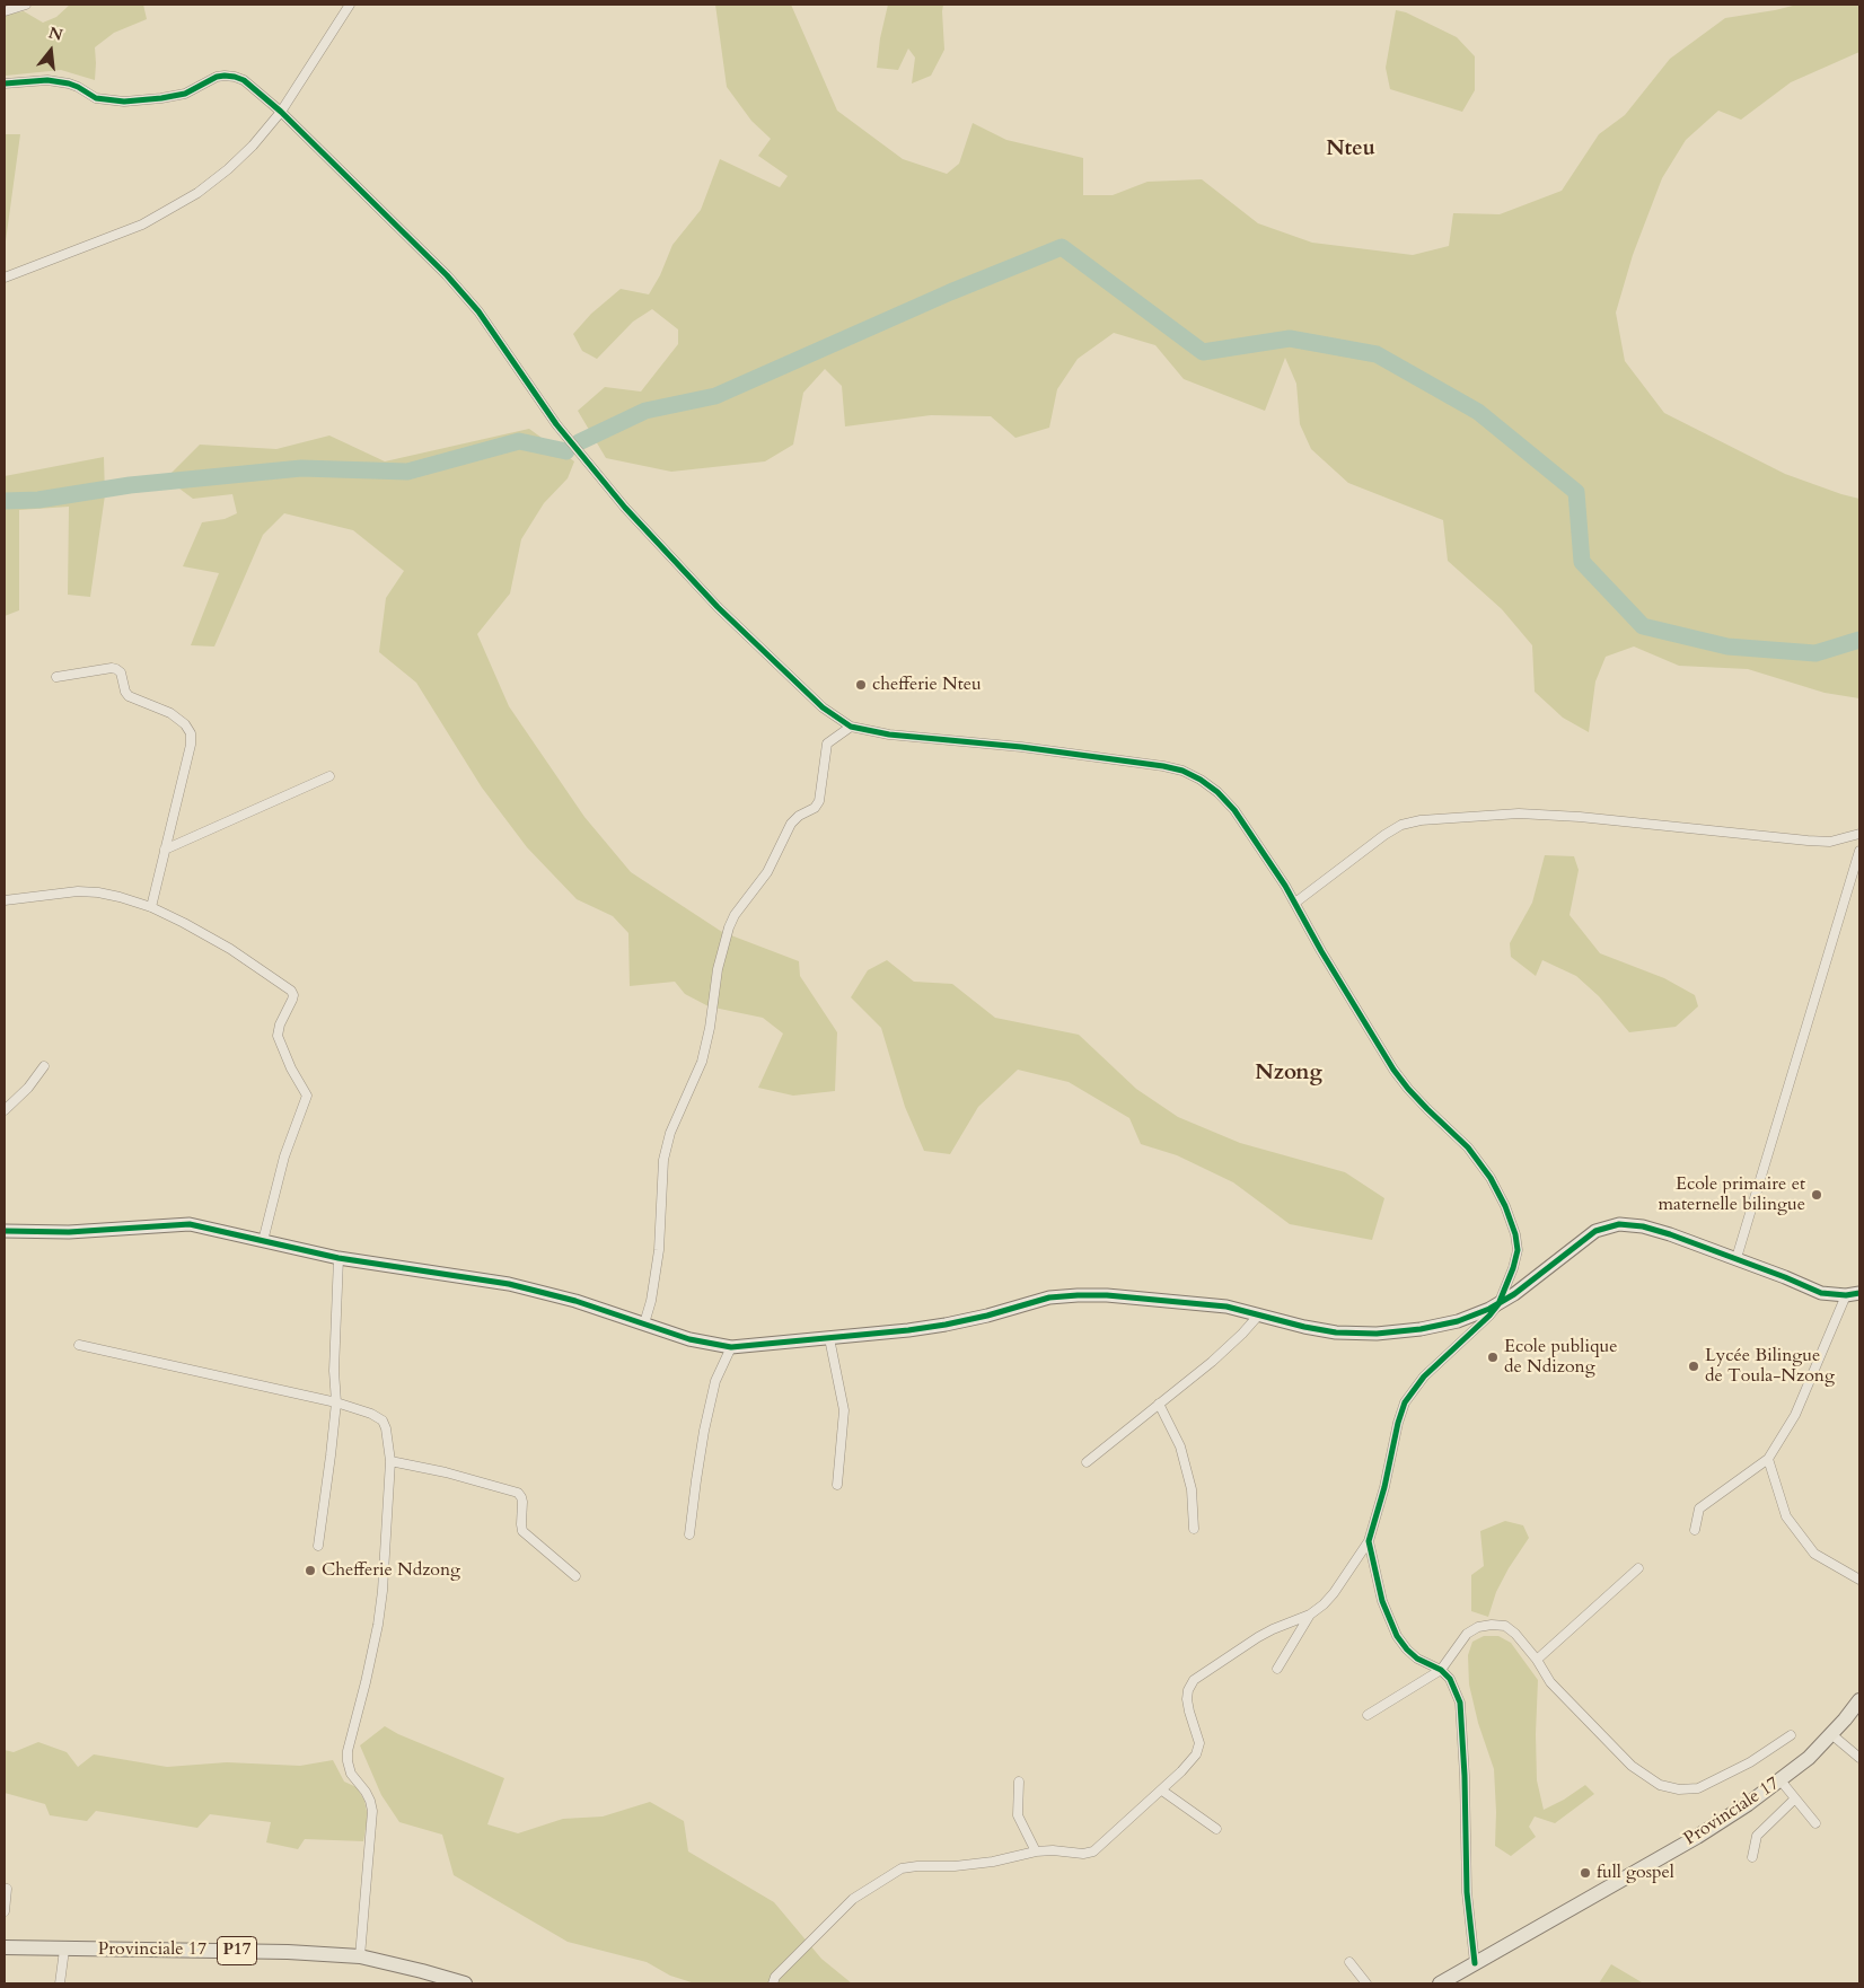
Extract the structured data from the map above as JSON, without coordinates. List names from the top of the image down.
{
  "streets": {
    "main road": ["Provinciale 17", "P17"]
  },
  "districts": ["Nteu", "Nzong"],
  "places": [
    "chefferie Nteu",
    "Ecole primaire et maternelle bilingue",
    "Ecole publique de Ndizong",
    "Lycée Bilingue de Toula-Nzong",
    "Chefferie Ndzong",
    "full gospel"
  ],
  "north": "top"
}
